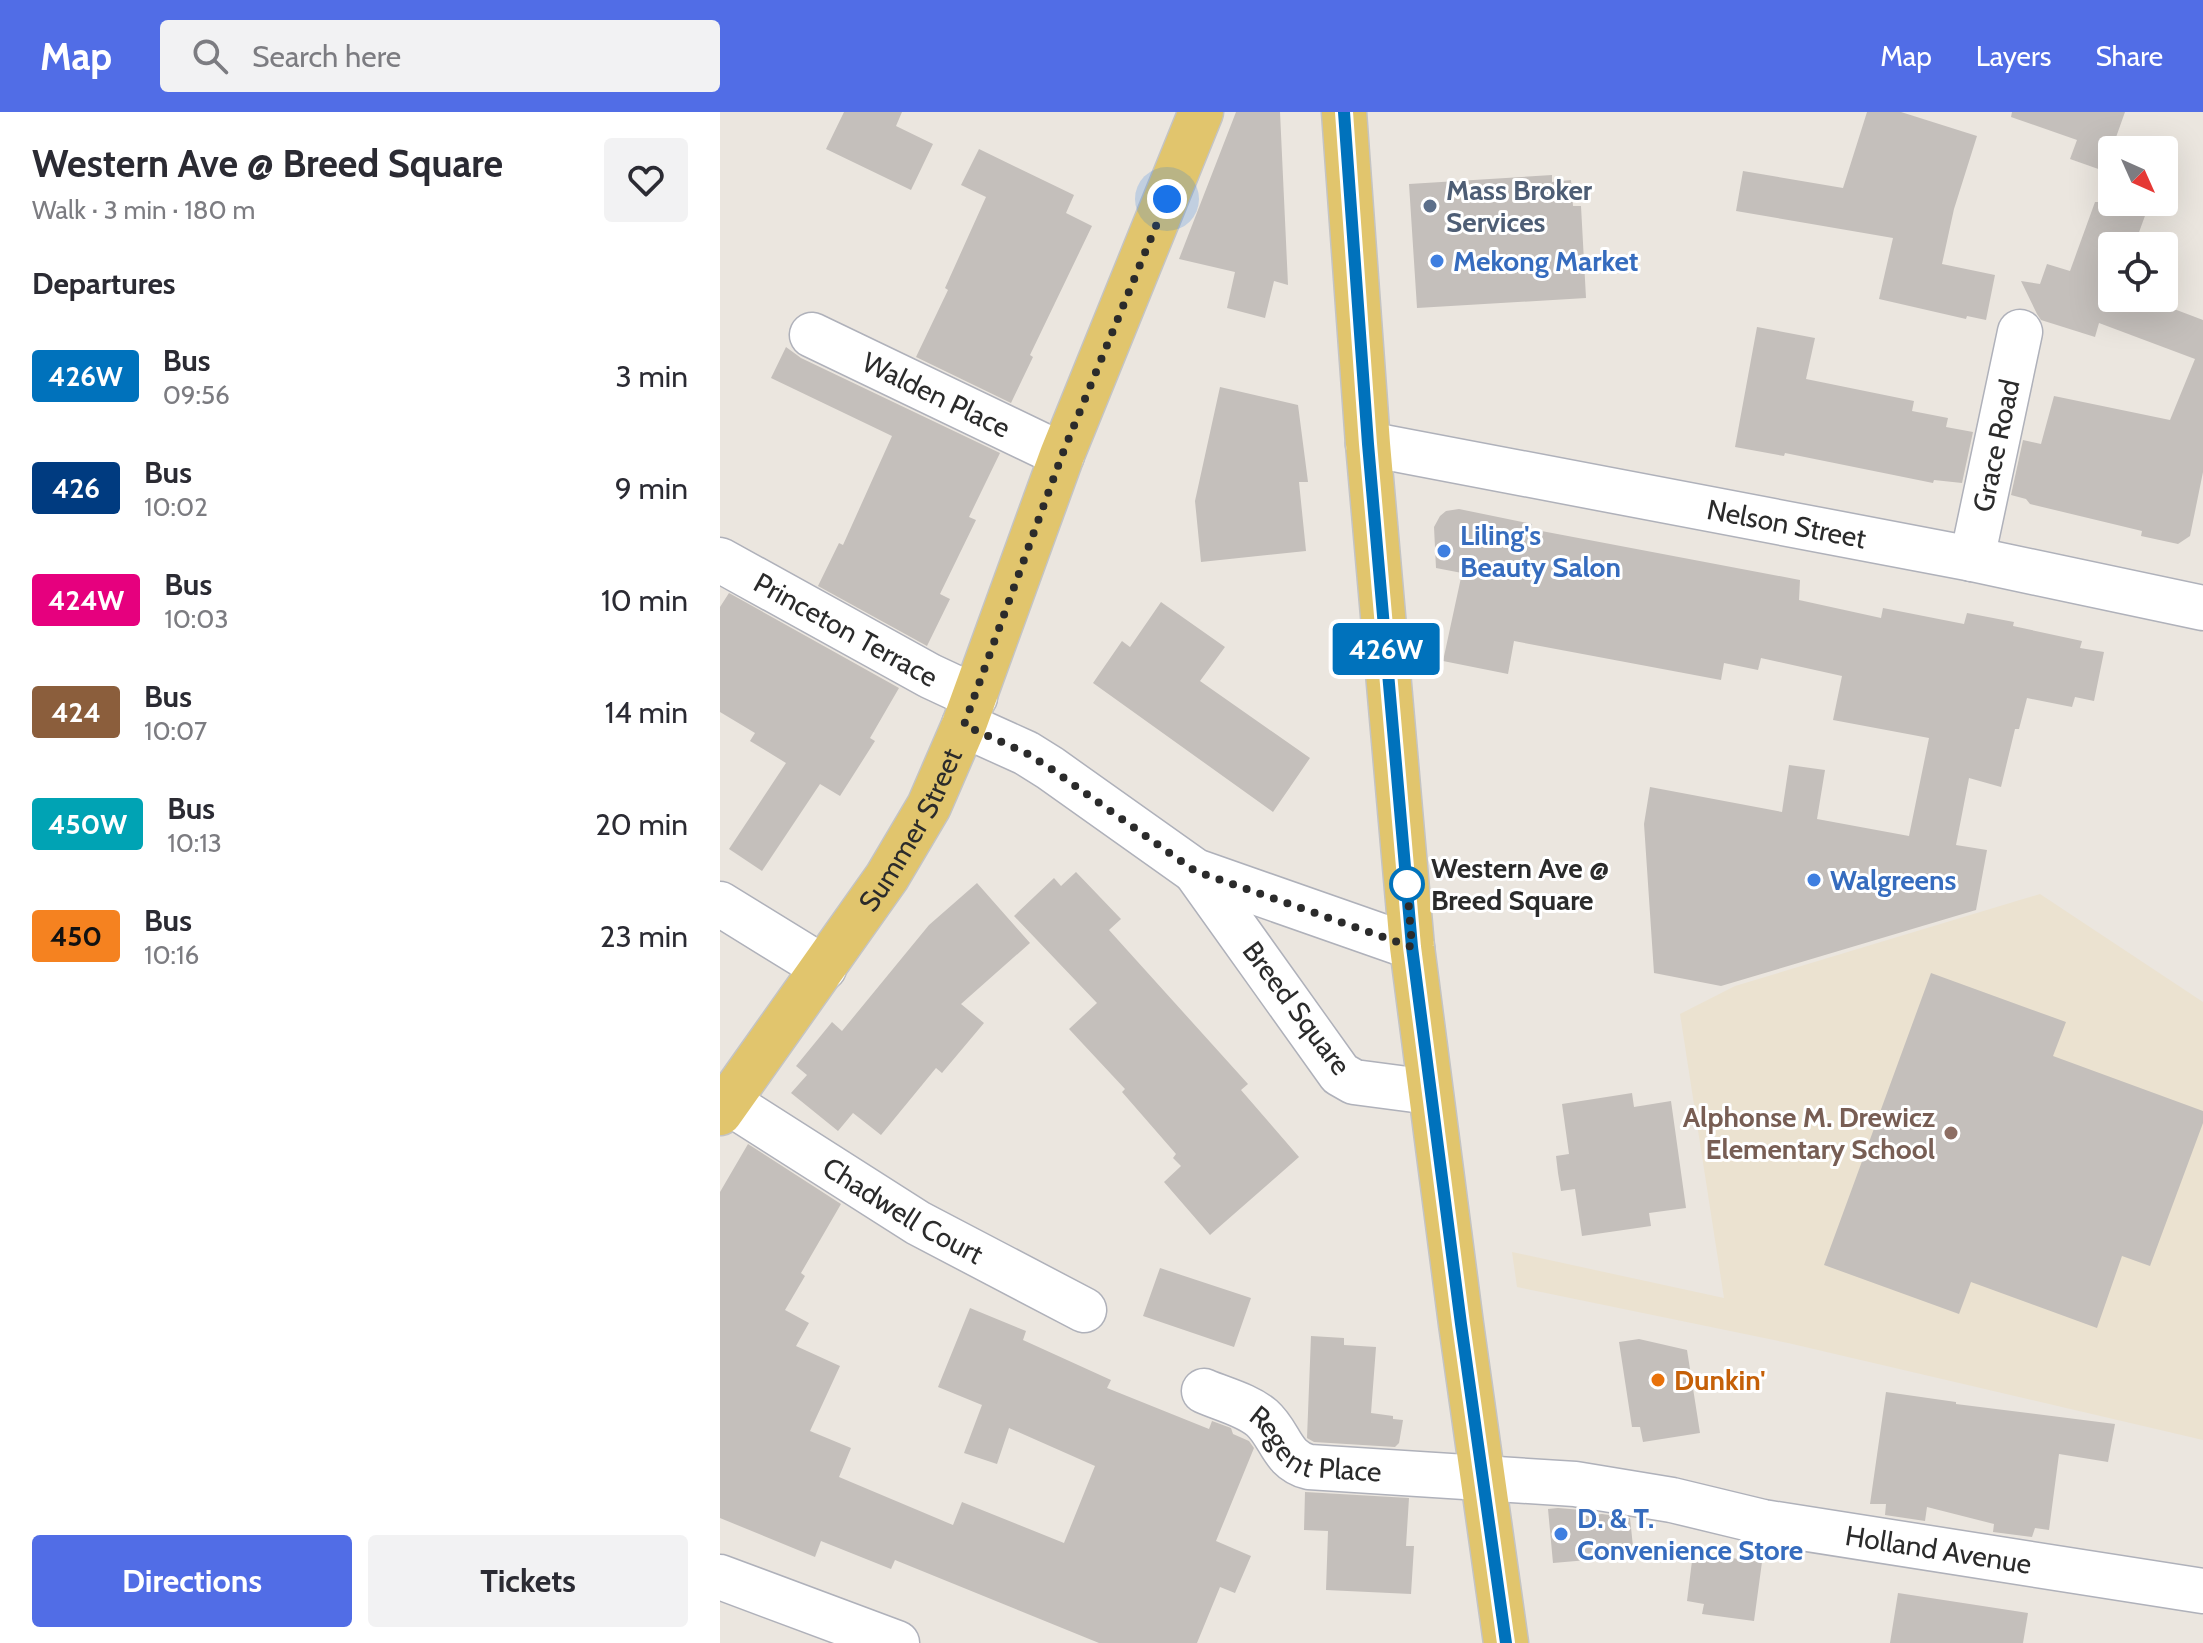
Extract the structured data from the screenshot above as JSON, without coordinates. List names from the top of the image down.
{
  "streets": {
    "main road": ["Summer Street"],
    "street": [
      "Walden Place",
      "Grace Road",
      "Nelson Street",
      "Princeton Terrace",
      "Breed Square",
      "Chadwell Court",
      "Regent Place",
      "Holland Avenue"
    ]
  },
  "crossings": [
    ["Walden Place", "Summer Street"],
    ["Grace Road", "Nelson Street"],
    ["Princeton Terrace", "Summer Street"],
    ["Princeton Terrace", "Breed Square"],
    ["Summer Street", "Breed Square"],
    ["Summer Street", "Chadwell Court"],
    ["Regent Place", "Holland Avenue"]
  ],
  "places": [
    "Mass Broker Services",
    "Mekong Market",
    "Liling's Beauty Salon",
    "Walgreens",
    "Western Ave @ Breed Square",
    "Alphonse M. Drewicz Elementary School",
    "Dunkin'",
    "D. & T. Convenience Store"
  ],
  "lines": ["bus line 426W"],
  "north": "bottom right",
  "page": {
    "header": "Map",
    "search": "Search here",
    "nav": ["Map", "Layers", "Share"],
    "heading": [
      ["Western Ave @ Breed Square", "Walk · 3 min · 180 m"],
      "Departures"
    ],
    "on_map": "426W",
    "list": [
      {
        "mark": "426W",
        "name": "Bus",
        "note": "09:56",
        "value": "3 min"
      },
      {
        "mark": "426",
        "name": "Bus",
        "note": "10:02",
        "value": "9 min"
      },
      {
        "mark": "424W",
        "name": "Bus",
        "note": "10:03",
        "value": "10 min"
      },
      {
        "mark": "424",
        "name": "Bus",
        "note": "10:07",
        "value": "14 min"
      },
      {
        "mark": "450W",
        "name": "Bus",
        "note": "10:13",
        "value": "20 min"
      },
      {
        "mark": "450",
        "name": "Bus",
        "note": "10:16",
        "value": "23 min"
      }
    ],
    "buttons": ["Directions", "Tickets"]
  }
}
